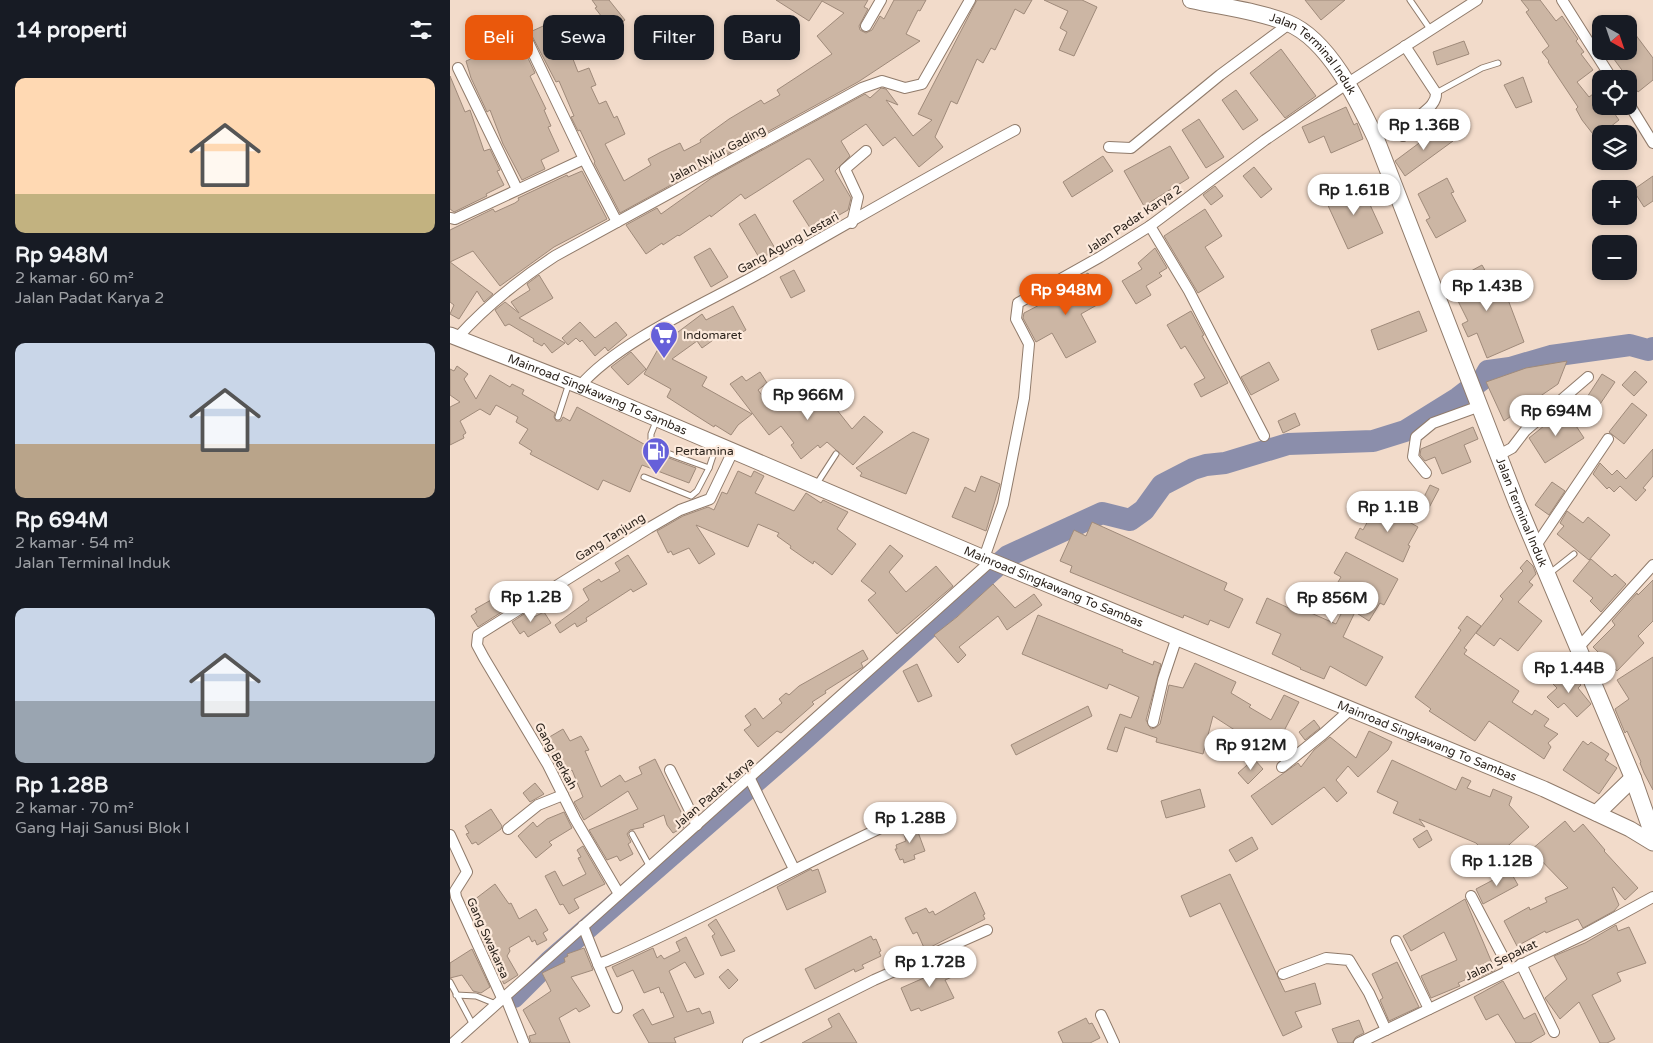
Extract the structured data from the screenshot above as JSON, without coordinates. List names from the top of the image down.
{
  "streets": {
    "highway": ["Jalan Terminal Induk"],
    "main road": ["Mainroad Singkawang To Sambas"],
    "street": [
      "Jalan Nyiur Gading",
      "Jalan Padat Karya 2",
      "Gang Agung Lestari",
      "Gang Tanjung",
      "Gang Berkah",
      "Jalan Padat Karya",
      "Gang Swakarsa",
      "Jalan Sepakat"
    ]
  },
  "crossings": [
    ["Jalan Terminal Induk", "Jalan Padat Karya 2"],
    ["Jalan Nyiur Gading", "Mainroad Singkawang To Sambas"],
    ["Jalan Padat Karya 2", "Mainroad Singkawang To Sambas"],
    ["Jalan Padat Karya 2", "Jalan Padat Karya"],
    ["Gang Agung Lestari", "Mainroad Singkawang To Sambas"],
    ["Mainroad Singkawang To Sambas", "Gang Tanjung"],
    ["Mainroad Singkawang To Sambas", "Jalan Padat Karya"],
    ["Gang Tanjung", "Gang Berkah"],
    ["Gang Berkah", "Jalan Padat Karya"],
    ["Jalan Padat Karya", "Gang Swakarsa"]
  ],
  "places": {
    "supermarket": ["Indomaret"],
    "fuel station": ["Pertamina"]
  },
  "north": "bottom right",
  "page": {
    "heading": "14 properti",
    "map_buttons": ["+", "−"],
    "chip": [
      "Beli",
      "Sewa",
      "Filter",
      "Baru"
    ],
    "list": [
      {
        "name": "Rp 948M",
        "note": "2 kamar · 60 m² · Jalan Padat Karya 2"
      },
      {
        "name": "Rp 694M",
        "note": "2 kamar · 54 m² · Jalan Terminal Induk"
      },
      {
        "name": "Rp 1.28B",
        "note": "2 kamar · 70 m² · Gang Haji Sanusi Blok I"
      }
    ],
    "price": [
      "Rp 1.36B",
      "Rp 1.61B",
      "Rp 1.43B",
      "Rp 948M",
      "Rp 966M",
      "Rp 694M",
      "Rp 1.1B",
      "Rp 1.2B",
      "Rp 856M",
      "Rp 1.44B",
      "Rp 912M",
      "Rp 1.28B",
      "Rp 1.12B",
      "Rp 1.72B"
    ]
  }
}
